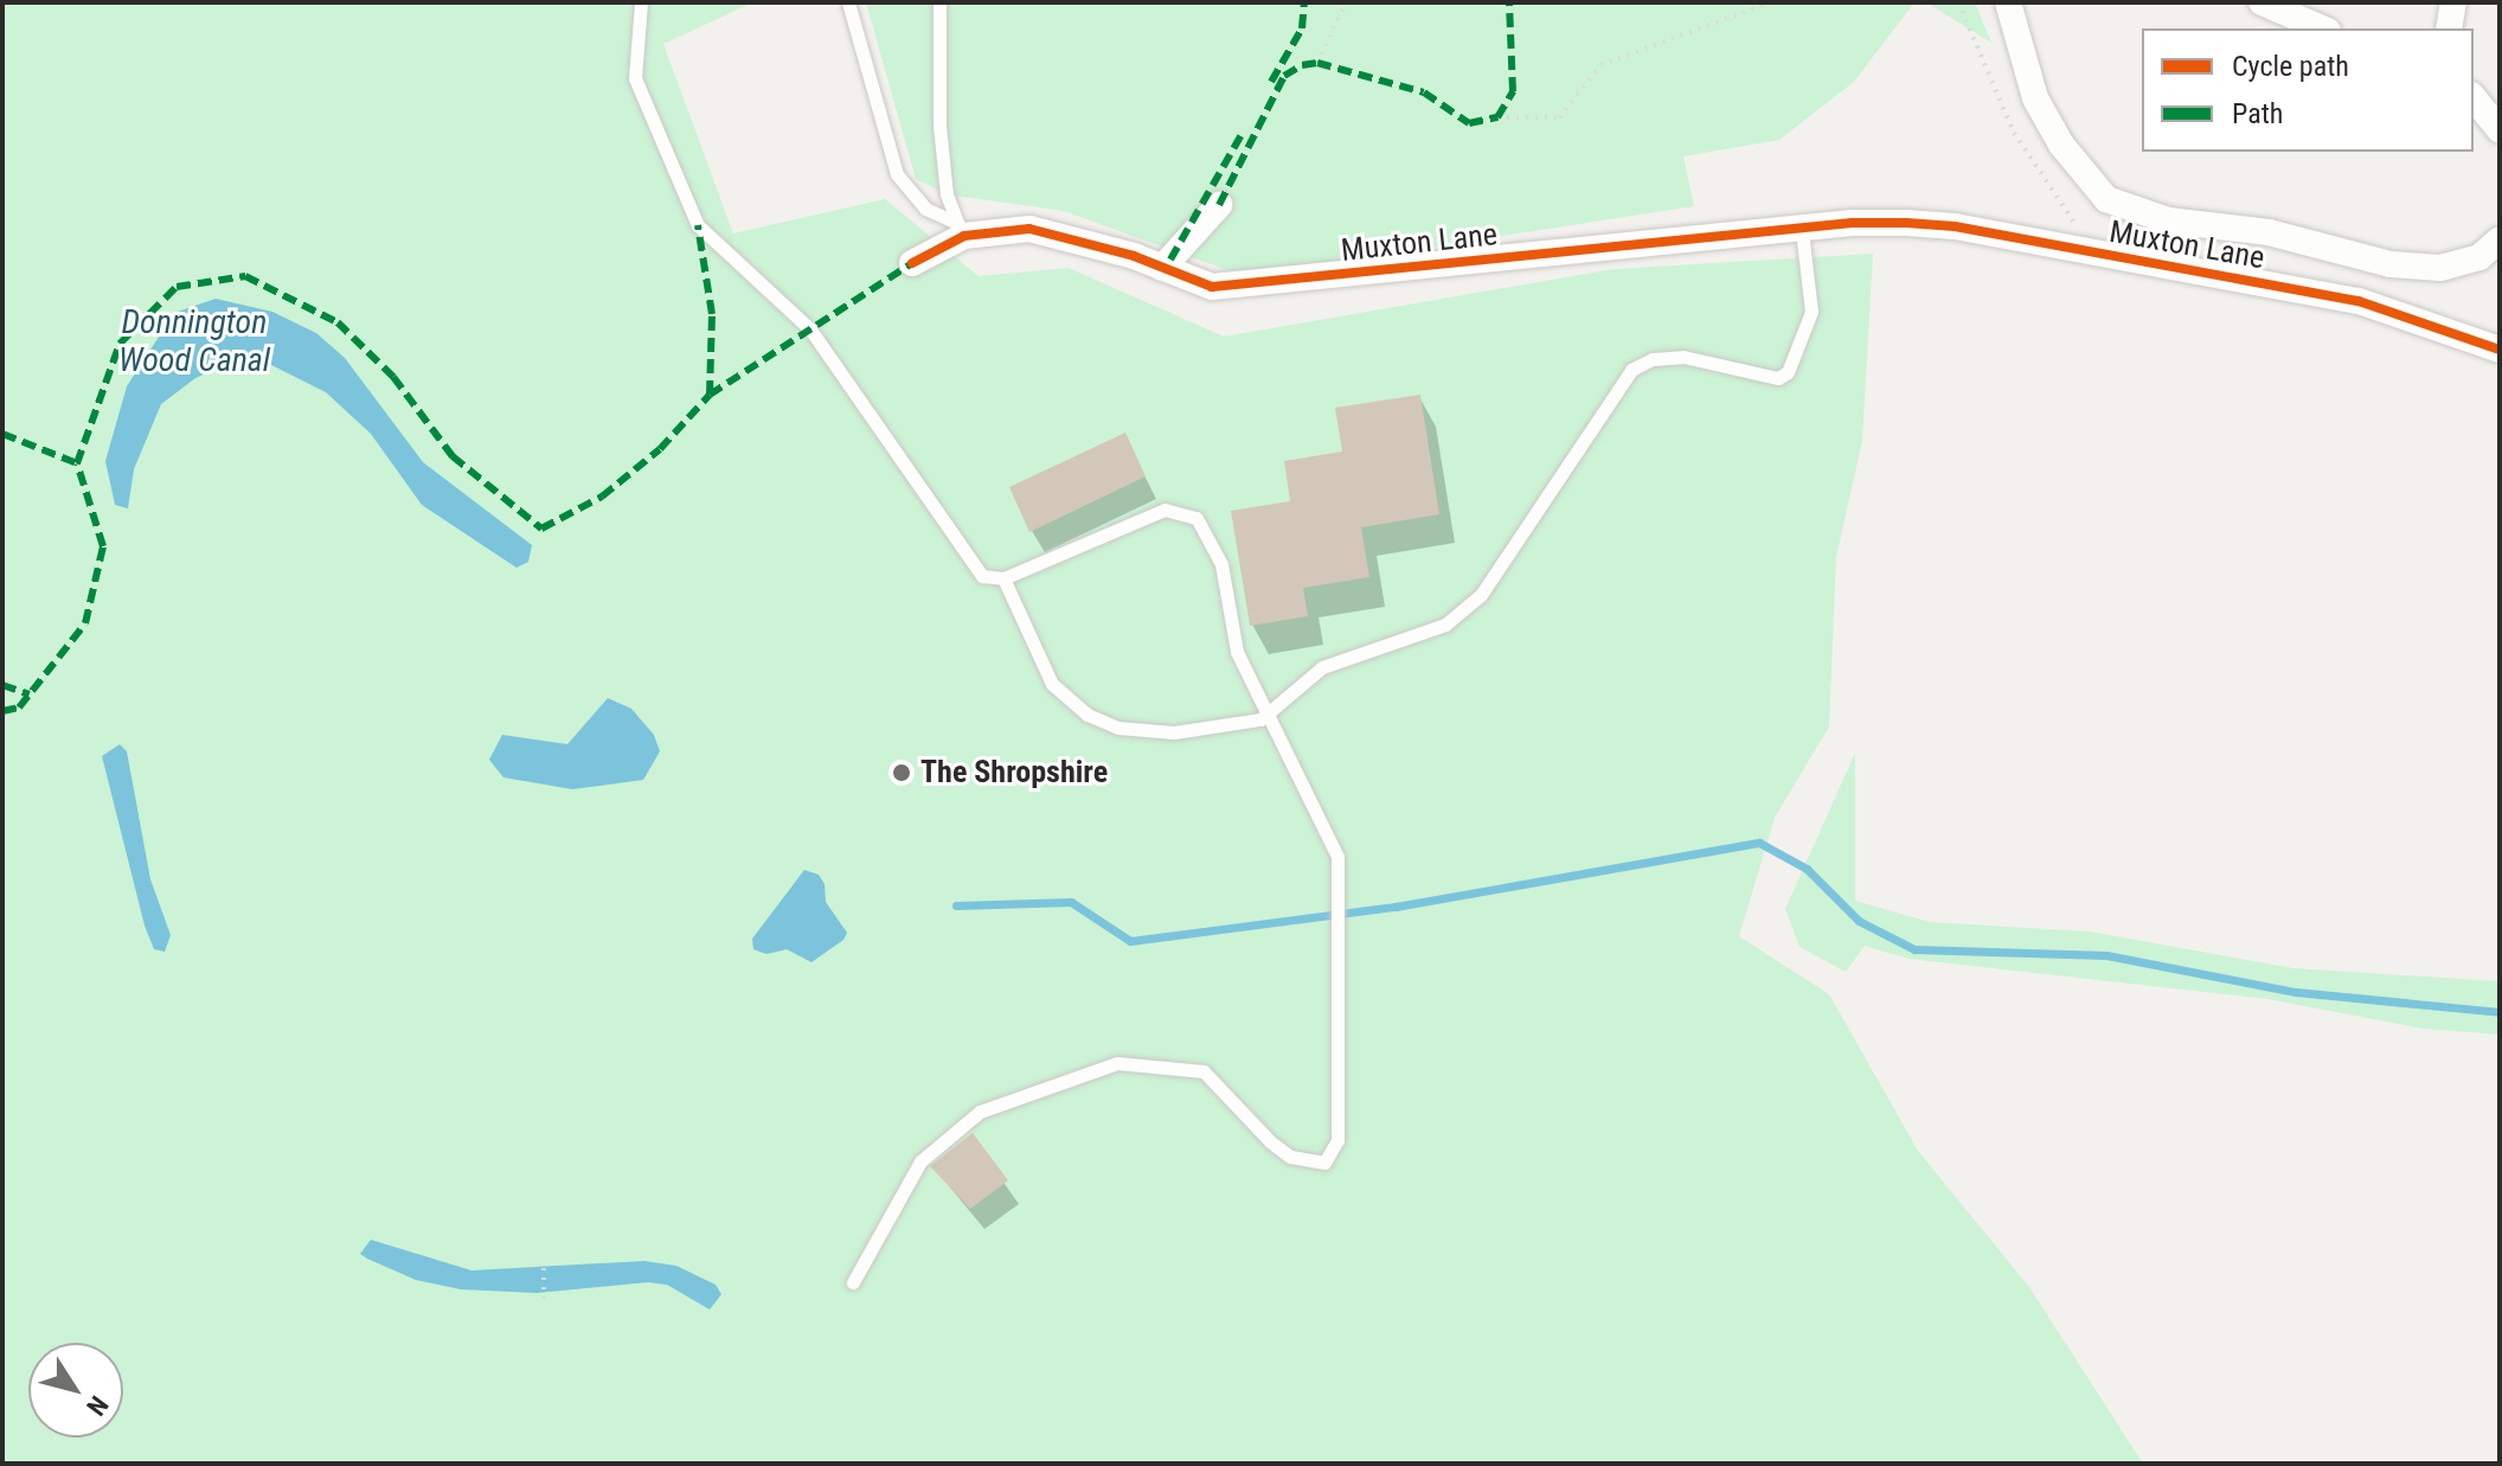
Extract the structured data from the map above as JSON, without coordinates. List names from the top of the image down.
{
  "streets": {
    "street": ["Muxton Lane"]
  },
  "water": ["Donnington Wood Canal"],
  "places": ["The Shropshire"],
  "legend": ["Cycle path", "Path"],
  "north": "bottom right"
}
